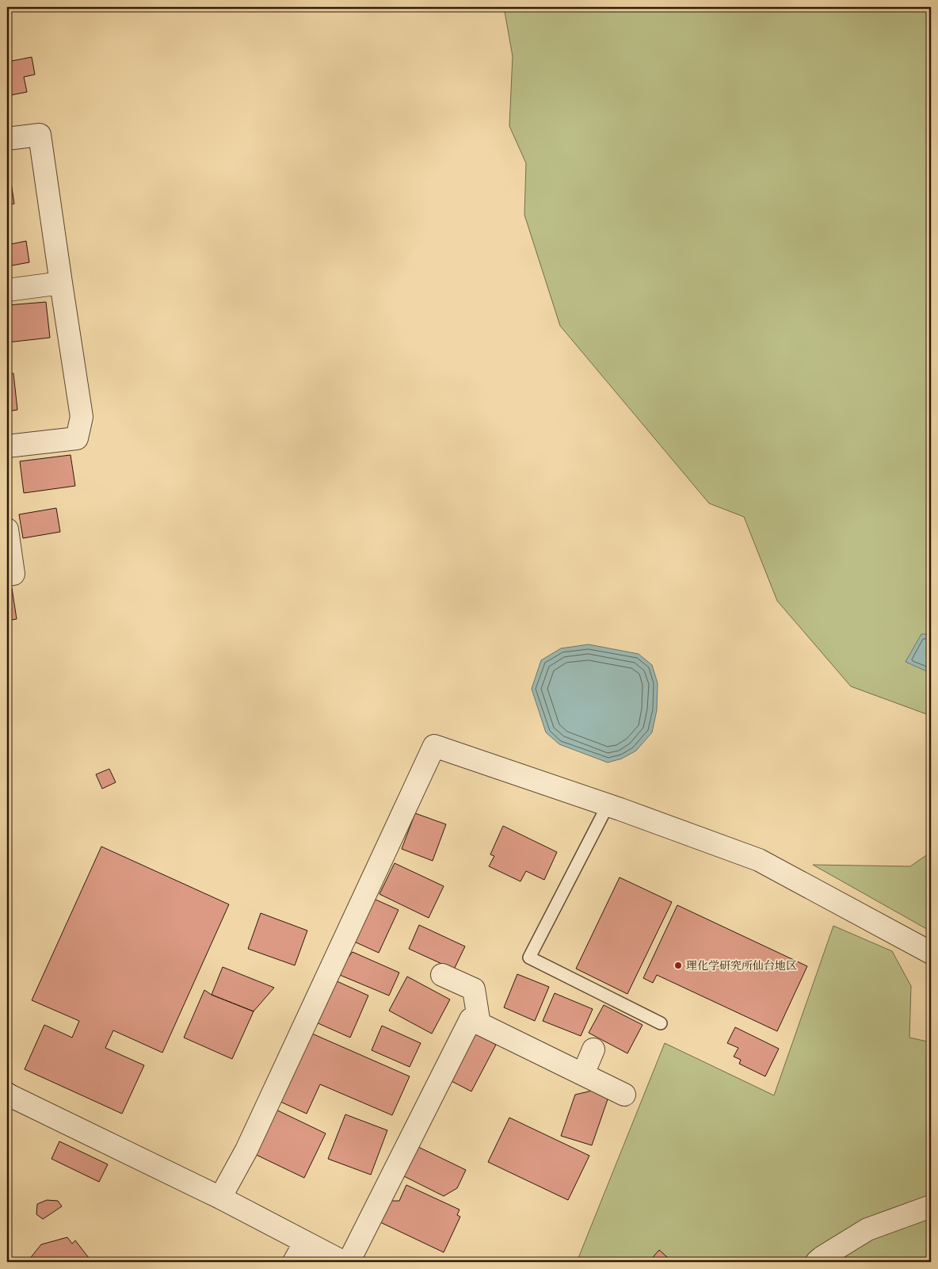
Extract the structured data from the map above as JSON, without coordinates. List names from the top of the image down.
{
  "places": ["理化学研究所仙台地区"]
}
